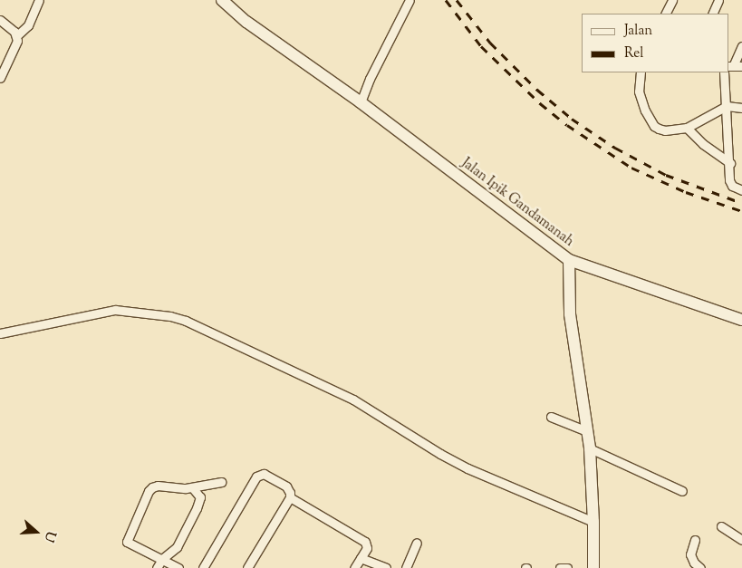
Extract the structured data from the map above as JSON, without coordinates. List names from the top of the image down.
{
  "streets": {
    "street": ["Jalan Ipik Gandamanah"]
  },
  "legend": ["Jalan", "Rel"],
  "north": "right"
}
